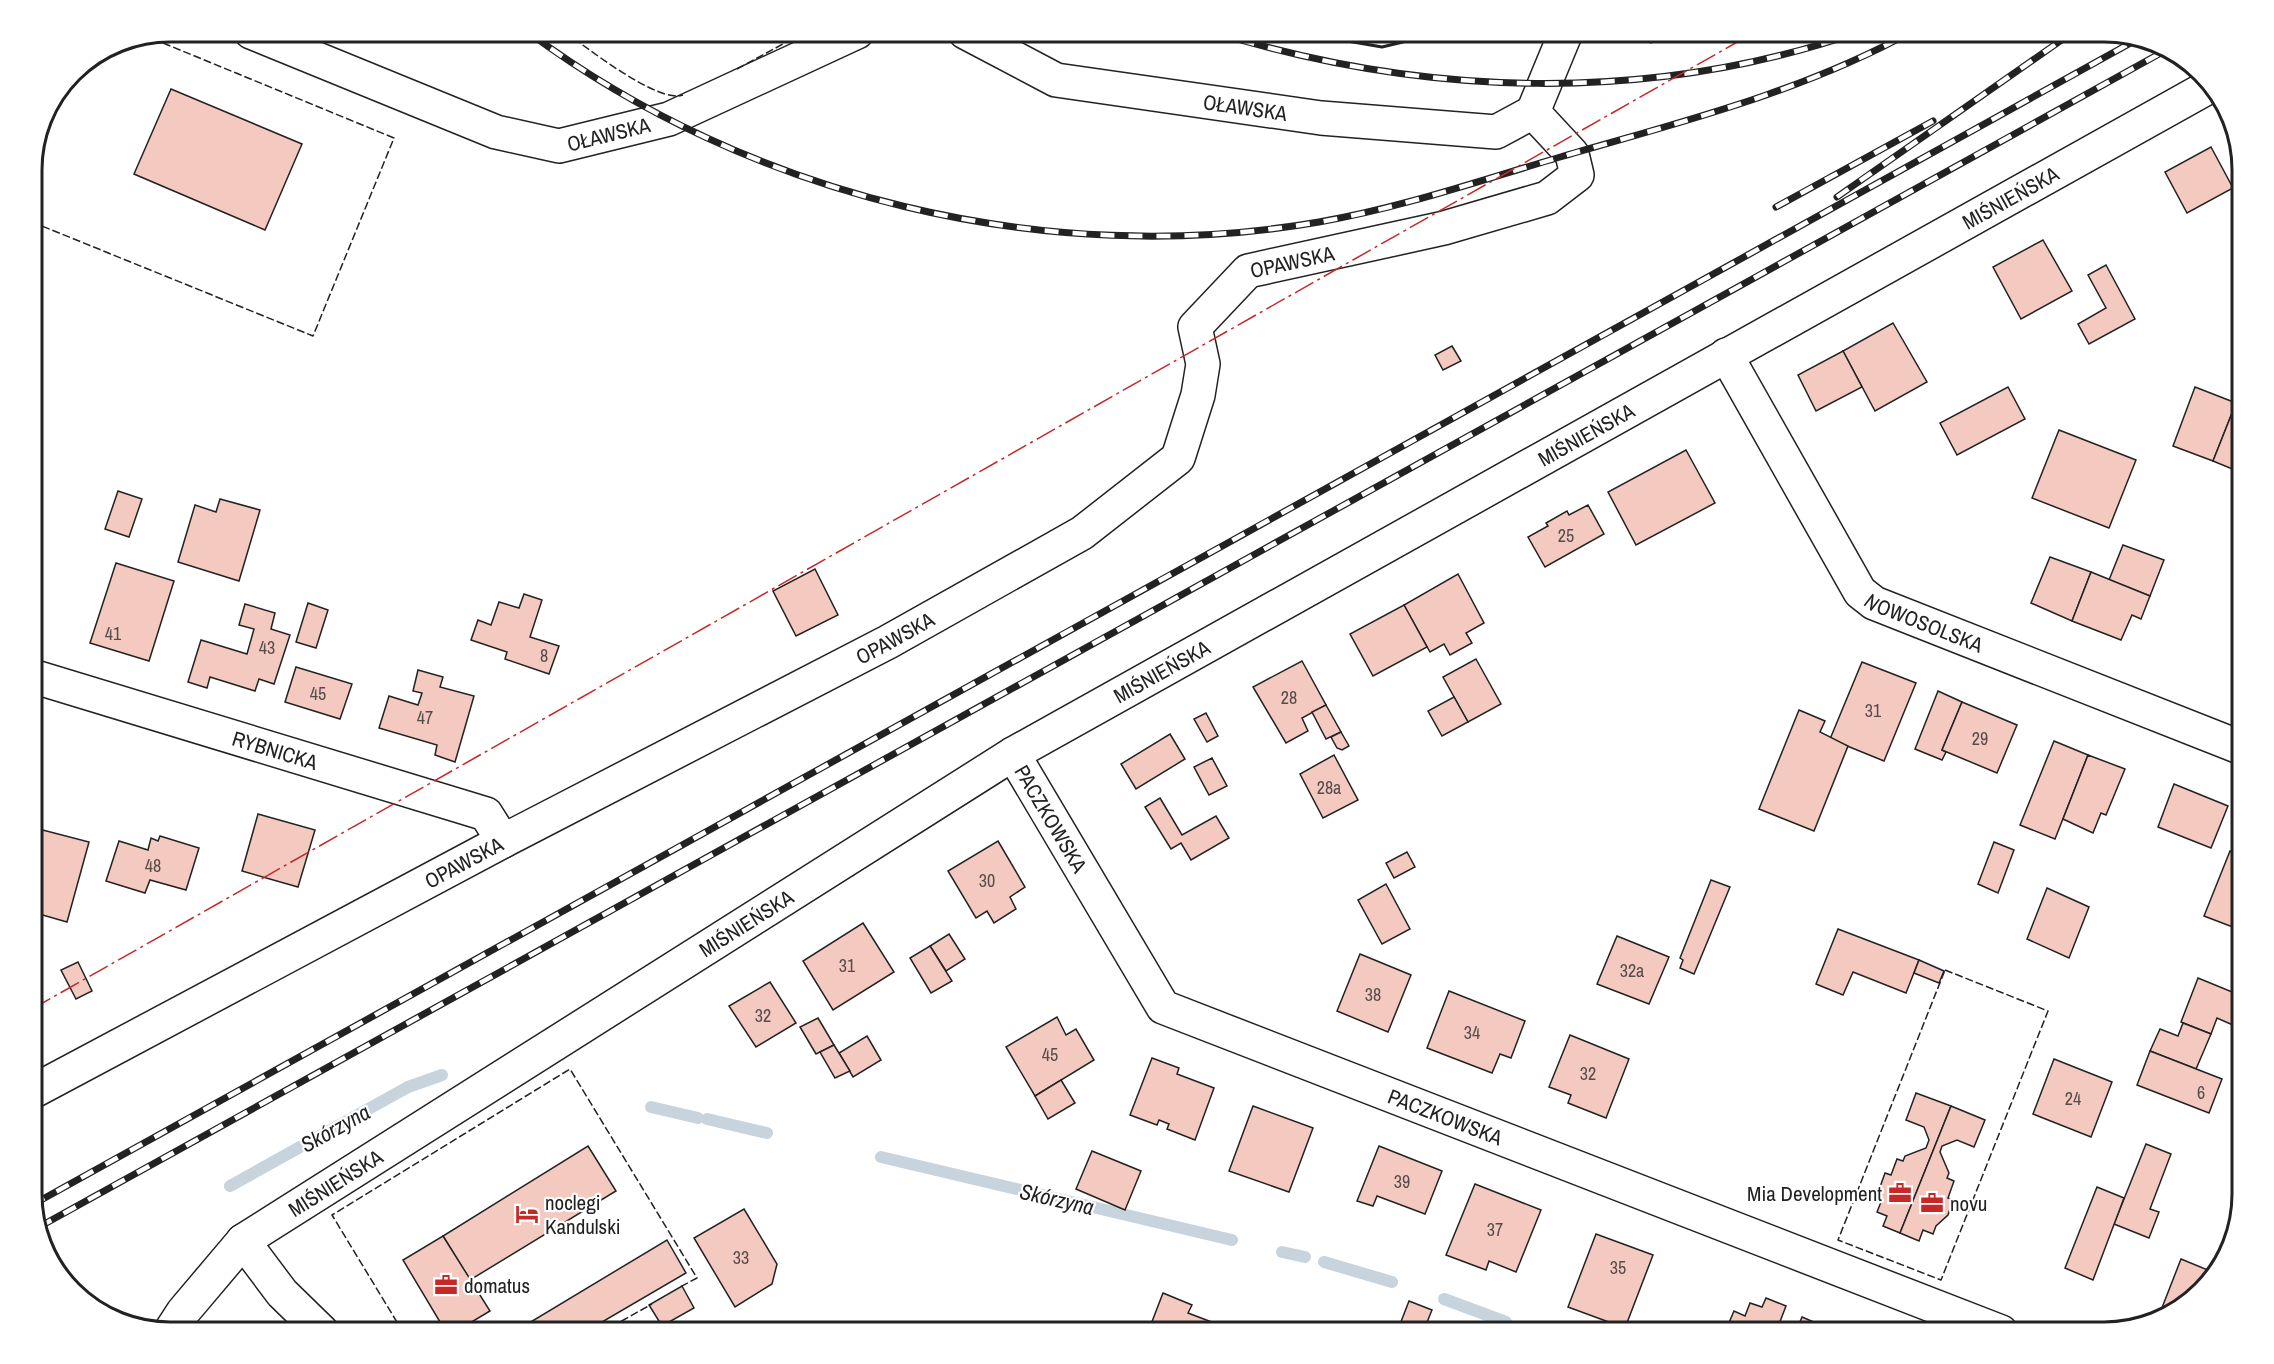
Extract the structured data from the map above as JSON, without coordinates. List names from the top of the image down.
{
  "streets": {
    "street": [
      "OŁAWSKA",
      "MIŚNIEŃSKA",
      "OPAWSKA",
      "NOWOSOLSKA",
      "RYBNICKA",
      "PACZKOWSKA"
    ]
  },
  "crossings": [
    ["OŁAWSKA", "OPAWSKA"],
    ["MIŚNIEŃSKA", "NOWOSOLSKA"],
    ["MIŚNIEŃSKA", "PACZKOWSKA"],
    ["OPAWSKA", "RYBNICKA"]
  ],
  "water": ["Skórzyna"],
  "places": {
    "office": ["Mia Development", "novu", "domatus"],
    "hotel": ["noclegi Kandulski"]
  },
  "house_numbers": [
    "25",
    "41",
    "43",
    "8",
    "45",
    "28",
    "31",
    "47",
    "29",
    "28a",
    "48",
    "30",
    "31",
    "32a",
    "38",
    "32",
    "34",
    "45",
    "32",
    "6",
    "24",
    "39",
    "37",
    "33",
    "35"
  ]
}
